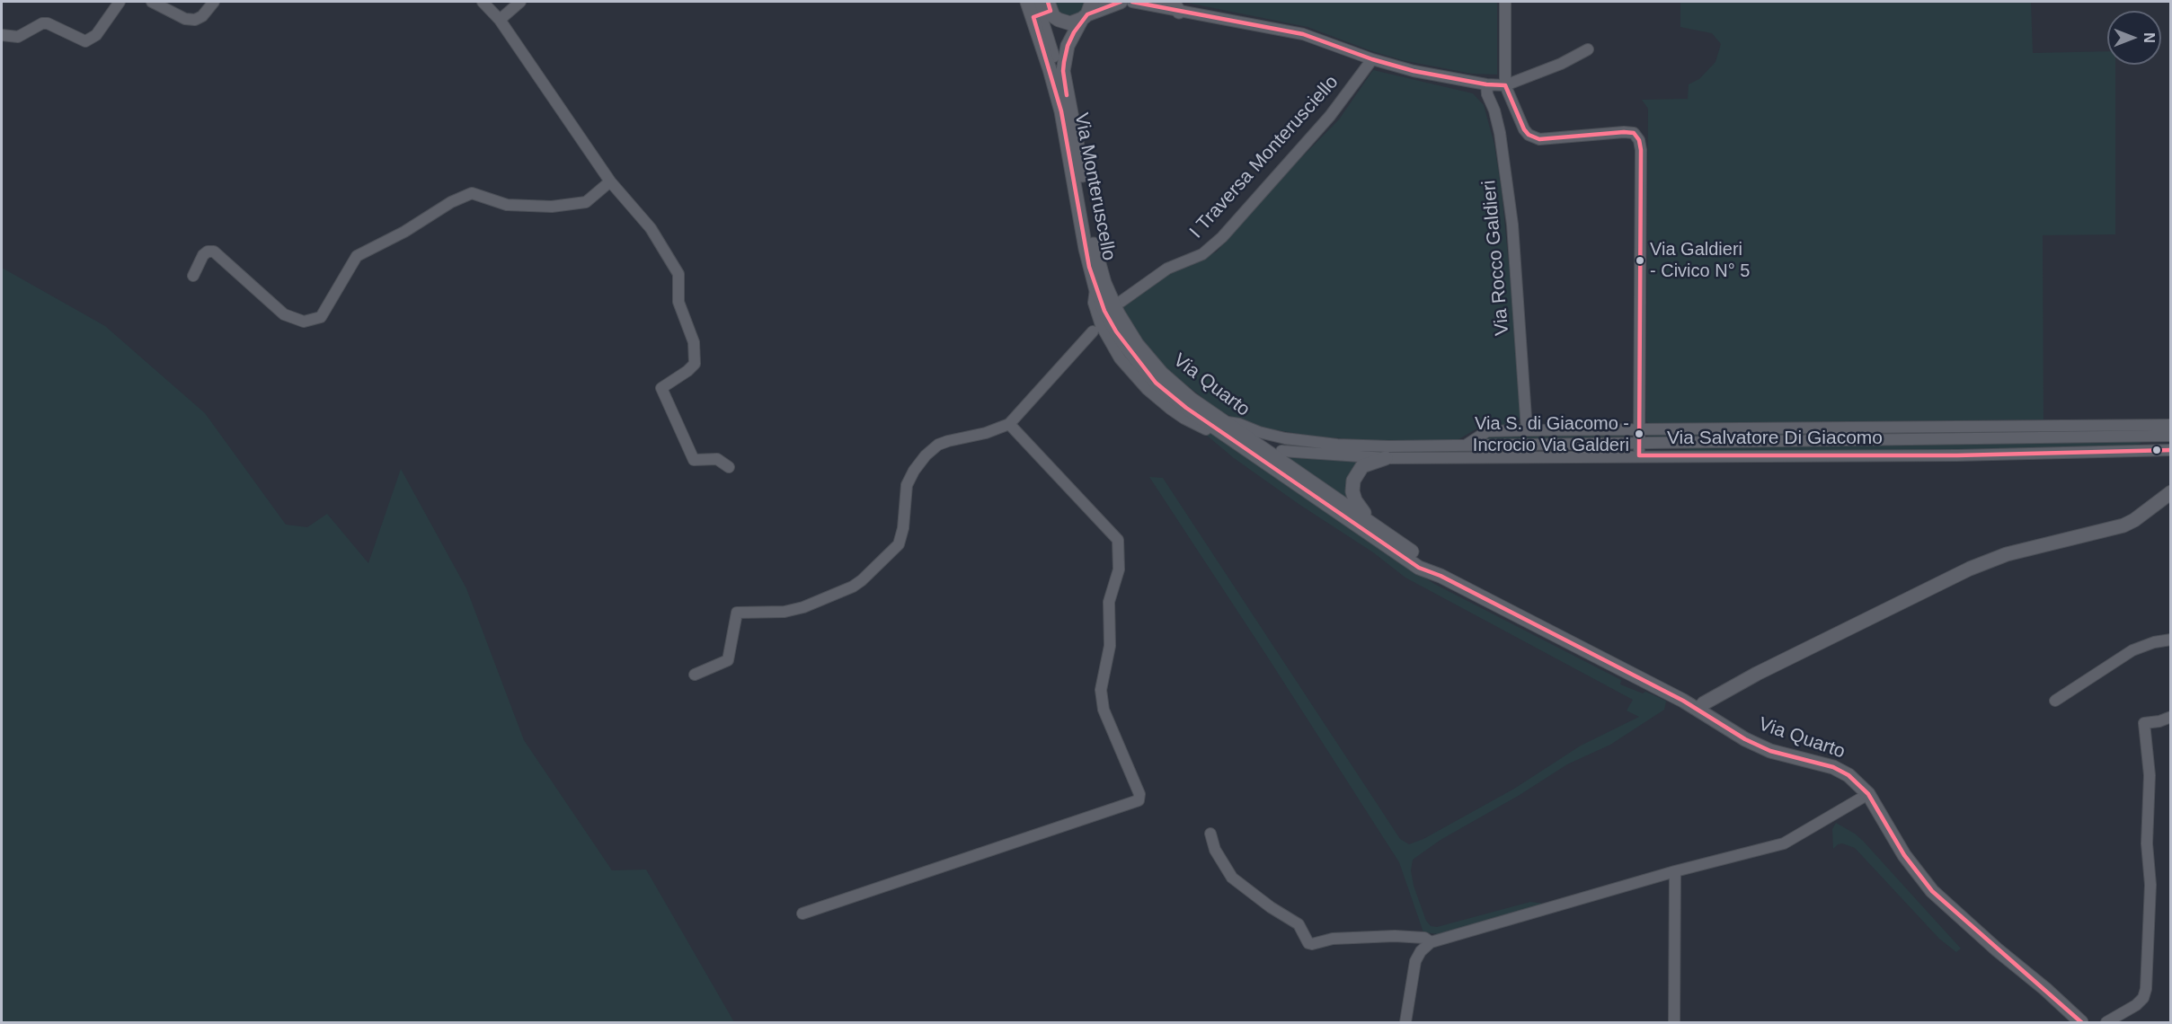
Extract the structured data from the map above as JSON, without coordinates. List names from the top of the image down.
{
  "streets": {
    "street": [
      "I Traversa Monterusciello",
      "Via Monteruscello",
      "Via Rocco Galdieri",
      "Via Quarto",
      "Via Salvatore Di Giacomo"
    ]
  },
  "crossings": [
    ["Via Monteruscello", "Via Quarto"],
    ["Via Rocco Galdieri", "Via Salvatore Di Giacomo"],
    ["Via Quarto", "Via Salvatore Di Giacomo"]
  ],
  "places": ["Via Galdieri - Civico N° 5", "Via S. di Giacomo - Incrocio Via Galderi"],
  "north": "right"
}
